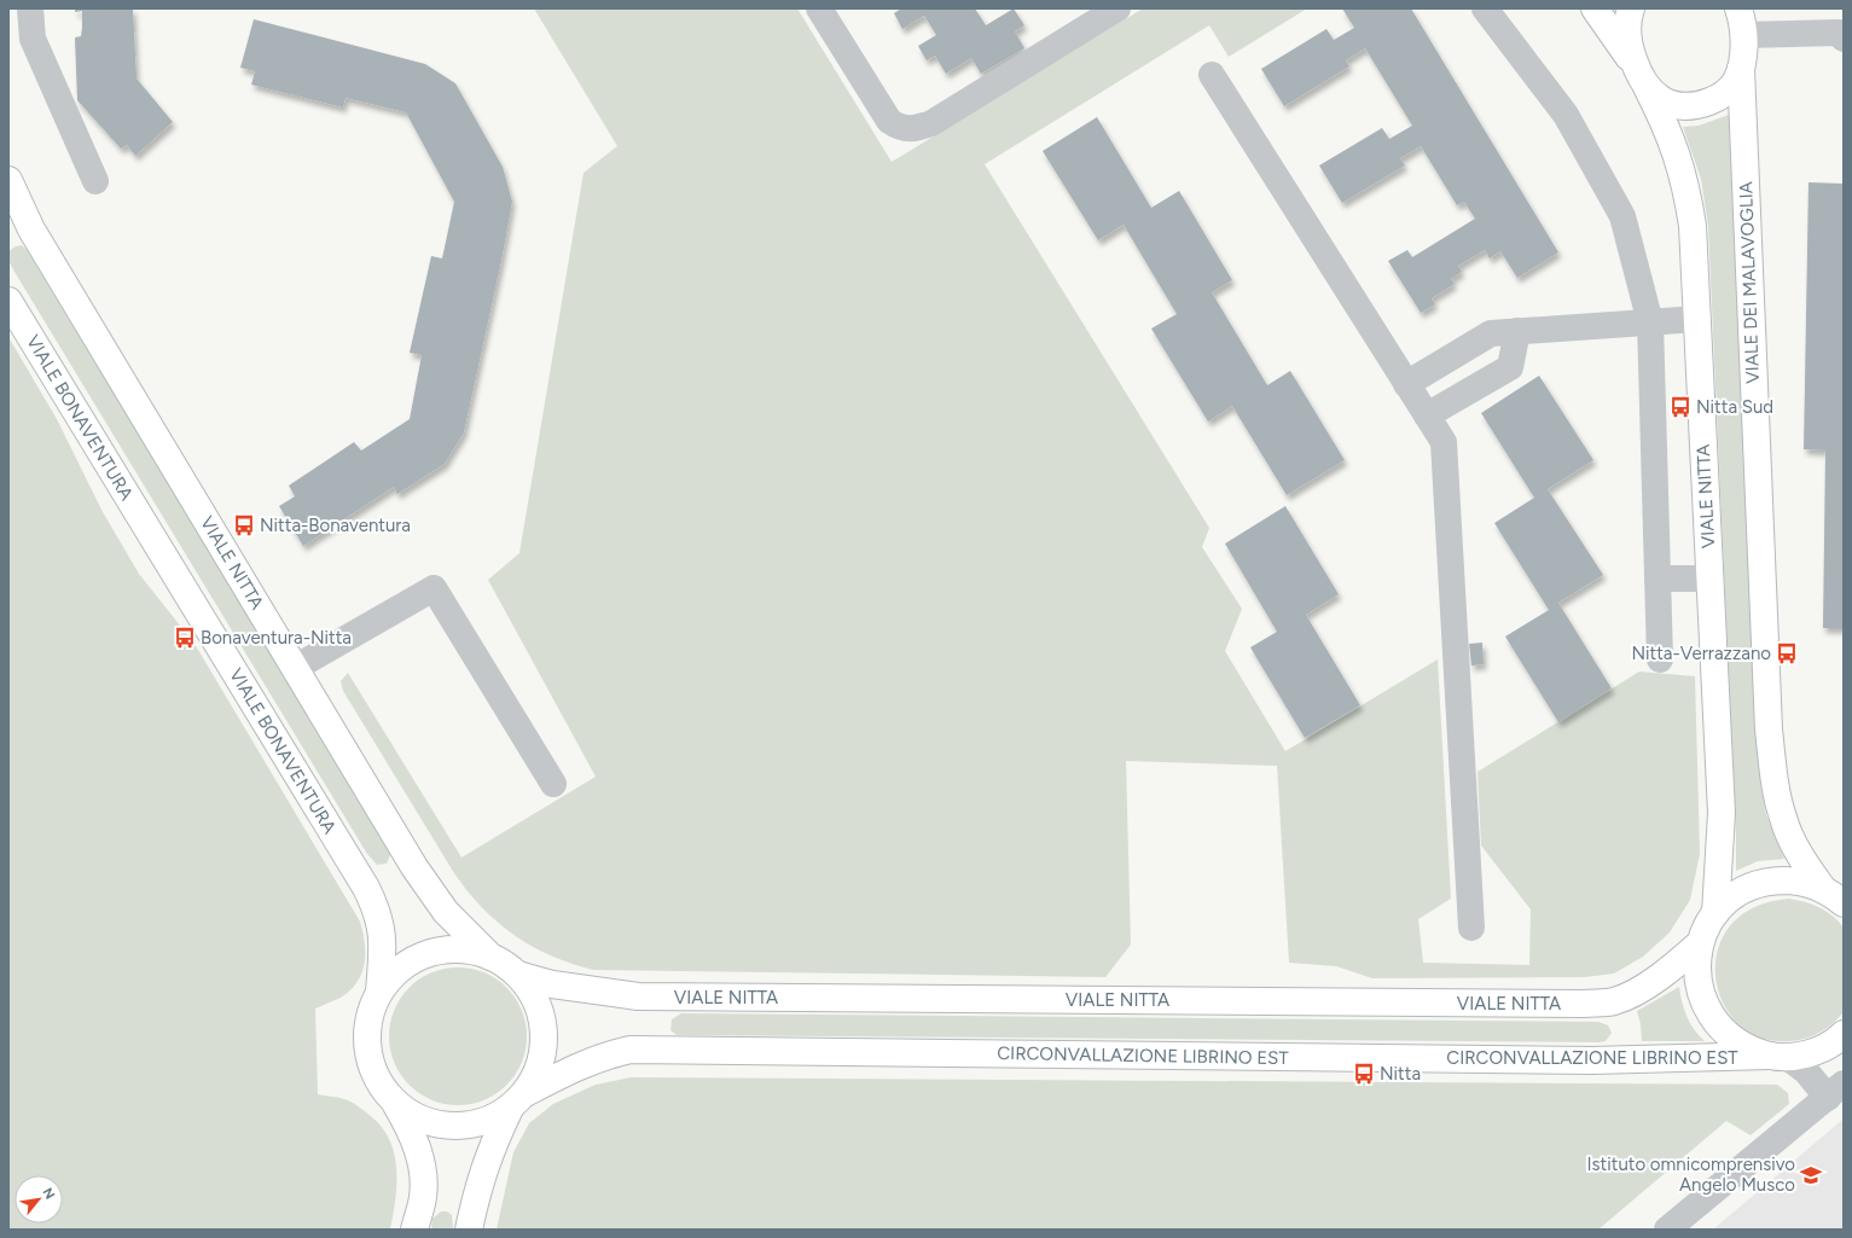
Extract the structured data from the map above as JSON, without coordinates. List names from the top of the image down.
{
  "streets": {
    "main road": [
      "VIALE DEI MALAVOGLIA",
      "VIALE BONAVENTURA",
      "VIALE NITTA",
      "CIRCONVALLAZIONE LIBRINO EST"
    ]
  },
  "places": {
    "bus stop": [
      "Nitta Sud",
      "Nitta-Bonaventura",
      "Bonaventura-Nitta",
      "Nitta-Verrazzano",
      "Nitta"
    ],
    "school or university": ["Istituto omnicomprensivo Angelo Musco"]
  },
  "north": "top right"
}
